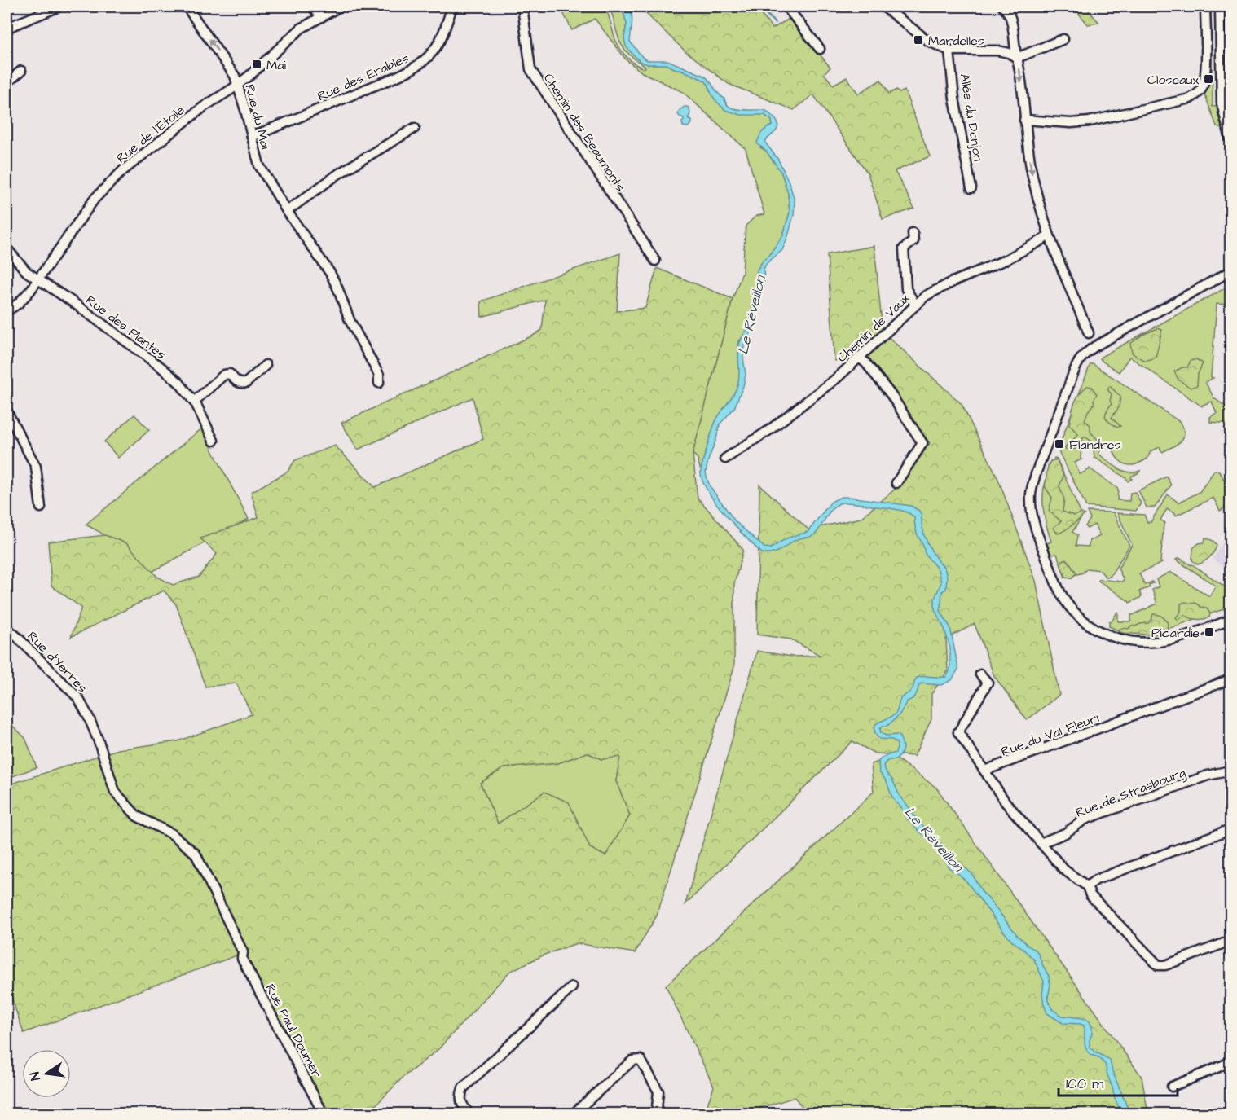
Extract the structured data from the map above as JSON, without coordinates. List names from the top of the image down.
{
  "streets": {
    "street": [
      "Rue des Érables",
      "Rue du Mai",
      "Allée du Donjon",
      "Chemin des Beaumonts",
      "Rue de l'Étoile",
      "Rue des Plantes",
      "Chemin de Vaux",
      "Rue d'Yerres",
      "Rue du Val Fleuri",
      "Rue de Strasbourg",
      "Rue Paul Doumer"
    ]
  },
  "crossings": [
    ["Rue des Érables", "Rue du Mai"],
    ["Rue du Mai", "Rue de l'Étoile"],
    ["Rue de l'Étoile", "Rue des Plantes"],
    ["Rue d'Yerres", "Rue Paul Doumer"]
  ],
  "water": ["Le Réveillon"],
  "places": {
    "transit": [
      "Mardelles",
      "Mai",
      "Closeaux",
      "Flandres",
      "Picardie"
    ]
  },
  "scale_bar": "100 m",
  "north": "left"
}
